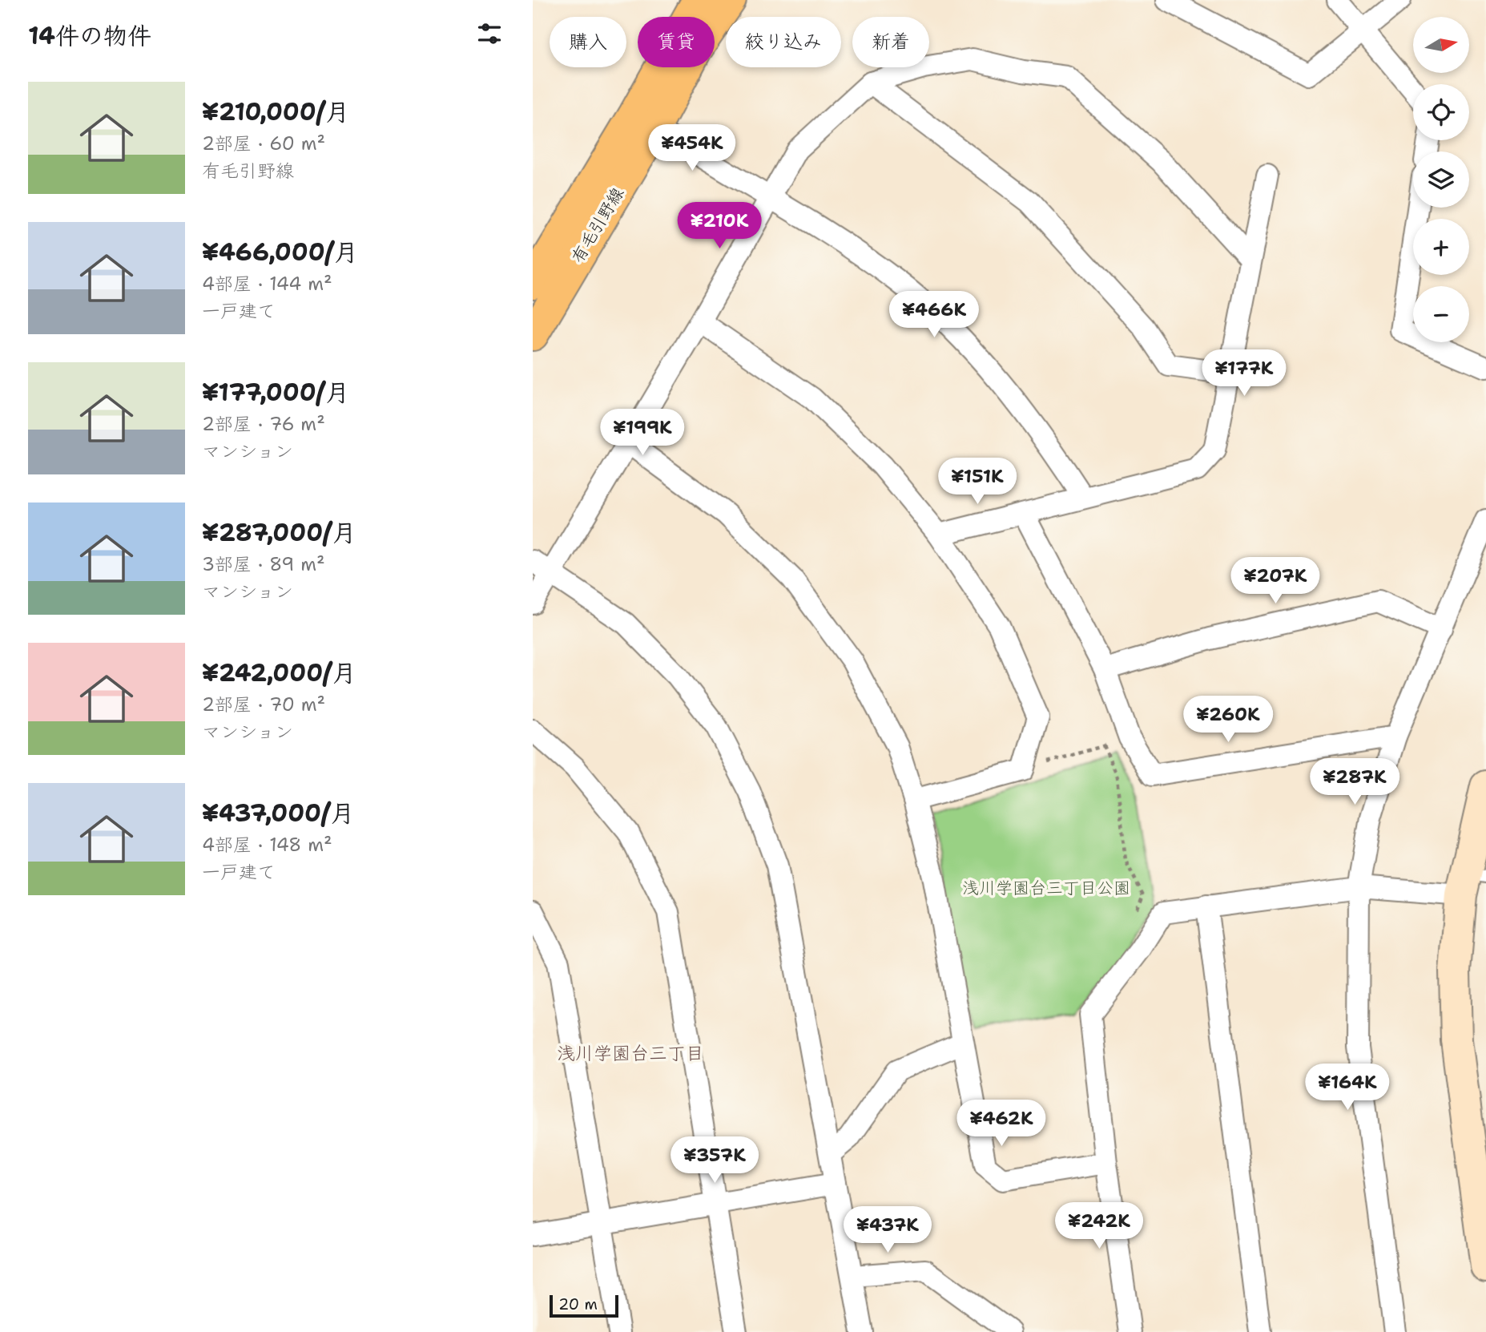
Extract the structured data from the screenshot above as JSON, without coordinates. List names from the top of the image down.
{
  "streets": {
    "main road": ["有毛引野線"]
  },
  "districts": ["浅川学園台三丁目"],
  "parks": ["浅川学園台三丁目公園"],
  "scale_bar": "20 m",
  "north": "right",
  "page": {
    "heading": "14件の物件",
    "map_buttons": ["+", "−"],
    "chip": [
      "購入",
      "賃貸",
      "絞り込み",
      "新着"
    ],
    "list": [
      {
        "name": "¥210,000/月",
        "note": "2部屋 · 60 m² · 有毛引野線"
      },
      {
        "name": "¥466,000/月",
        "note": "4部屋 · 144 m² · 一戸建て"
      },
      {
        "name": "¥177,000/月",
        "note": "2部屋 · 76 m² · マンション"
      },
      {
        "name": "¥287,000/月",
        "note": "3部屋 · 89 m² · マンション"
      },
      {
        "name": "¥242,000/月",
        "note": "2部屋 · 70 m² · マンション"
      },
      {
        "name": "¥437,000/月",
        "note": "4部屋 · 148 m² · 一戸建て"
      }
    ],
    "price": [
      "¥454K",
      "¥210K",
      "¥466K",
      "¥177K",
      "¥199K",
      "¥151K",
      "¥207K",
      "¥260K",
      "¥287K",
      "¥164K",
      "¥462K",
      "¥357K",
      "¥242K",
      "¥437K"
    ],
    "scale": "20 m"
  }
}
